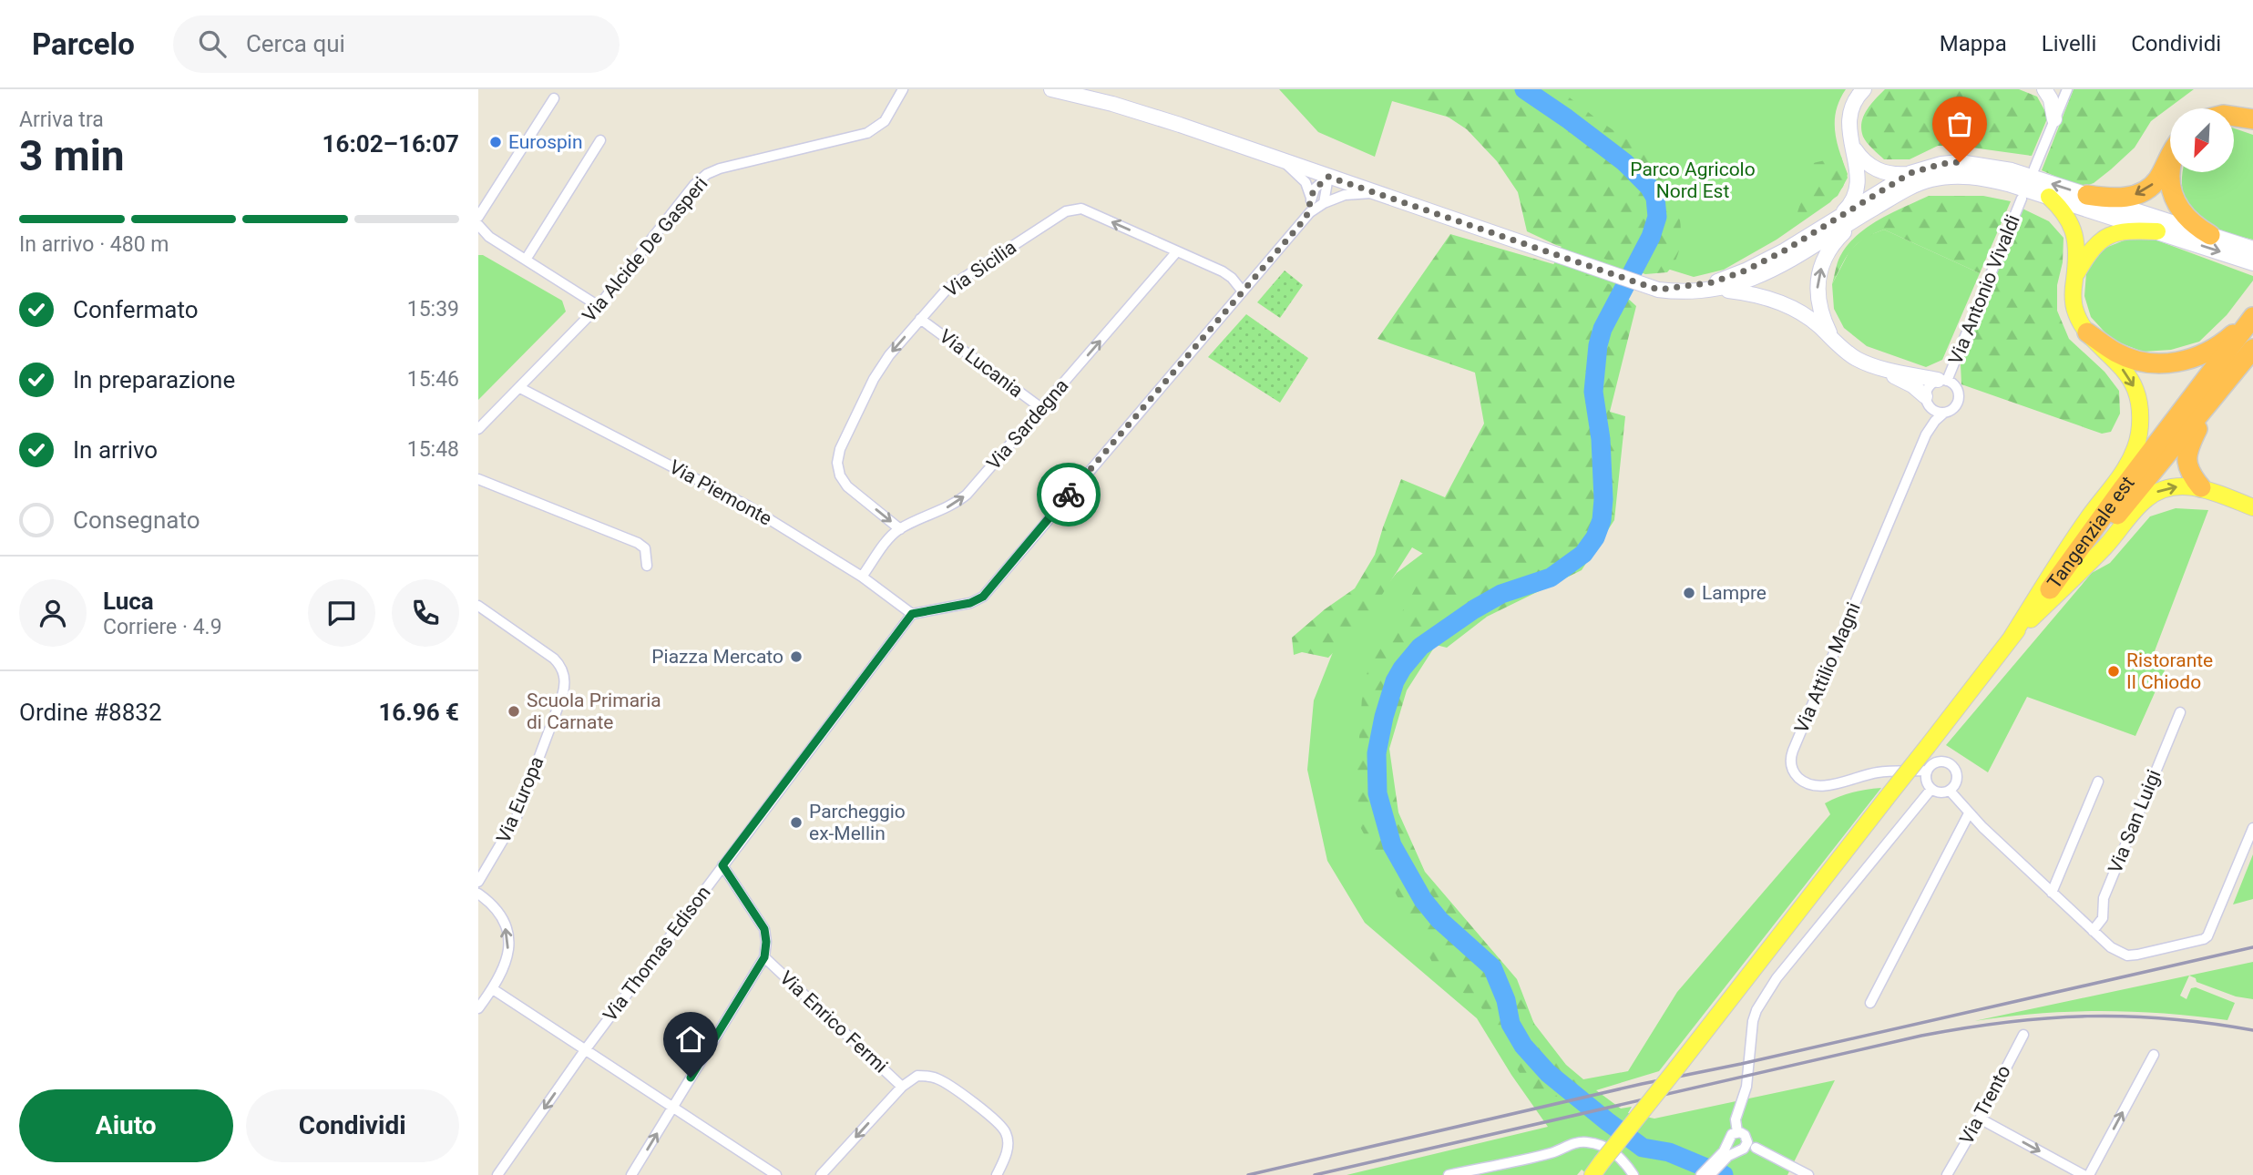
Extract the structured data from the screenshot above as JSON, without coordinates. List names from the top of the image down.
{
  "streets": {
    "highway": ["Tangenziale est"],
    "street": [
      "Via Alcide De Gasperi",
      "Via Sicilia",
      "Via Antonio Vivaldi",
      "Via Lucania",
      "Via Sardegna",
      "Via Piemonte",
      "Via Attilio Magni",
      "Via Europa",
      "Via San Luigi",
      "Via Thomas Edison",
      "Via Enrico Fermi",
      "Via Trento"
    ]
  },
  "crossings": [
    ["Via Alcide De Gasperi", "Via Piemonte"],
    ["Via Sicilia", "Via Lucania"],
    ["Via Sicilia", "Via Sardegna"],
    ["Via Antonio Vivaldi", "Via Attilio Magni"],
    ["Via Lucania", "Via Sardegna"],
    ["Via Sardegna", "Via Piemonte"],
    ["Via Piemonte", "Via Thomas Edison"]
  ],
  "parks": ["Parco Agricolo Nord Est"],
  "places": [
    "Eurospin",
    "Lampre",
    "Piazza Mercato",
    "Ristorante Il Chiodo",
    "Scuola Primaria di Carnate",
    "Parcheggio ex-Mellin"
  ],
  "north": "bottom left",
  "page": {
    "header": "Parcelo",
    "search": "Cerca qui",
    "nav": ["Mappa", "Livelli", "Condividi"],
    "heading": ["3 min", "Arriva tra", "16:02–16:07"],
    "panel": [
      "Luca",
      "Corriere · 4.9",
      "Ordine #8832",
      "16.96 €"
    ],
    "bar": "In arrivo · 480 m",
    "list": [
      ["Confermato", "15:39"],
      ["In preparazione", "15:46"],
      ["In arrivo", "15:48"],
      "Consegnato"
    ],
    "buttons": ["Aiuto", "Condividi"]
  }
}
